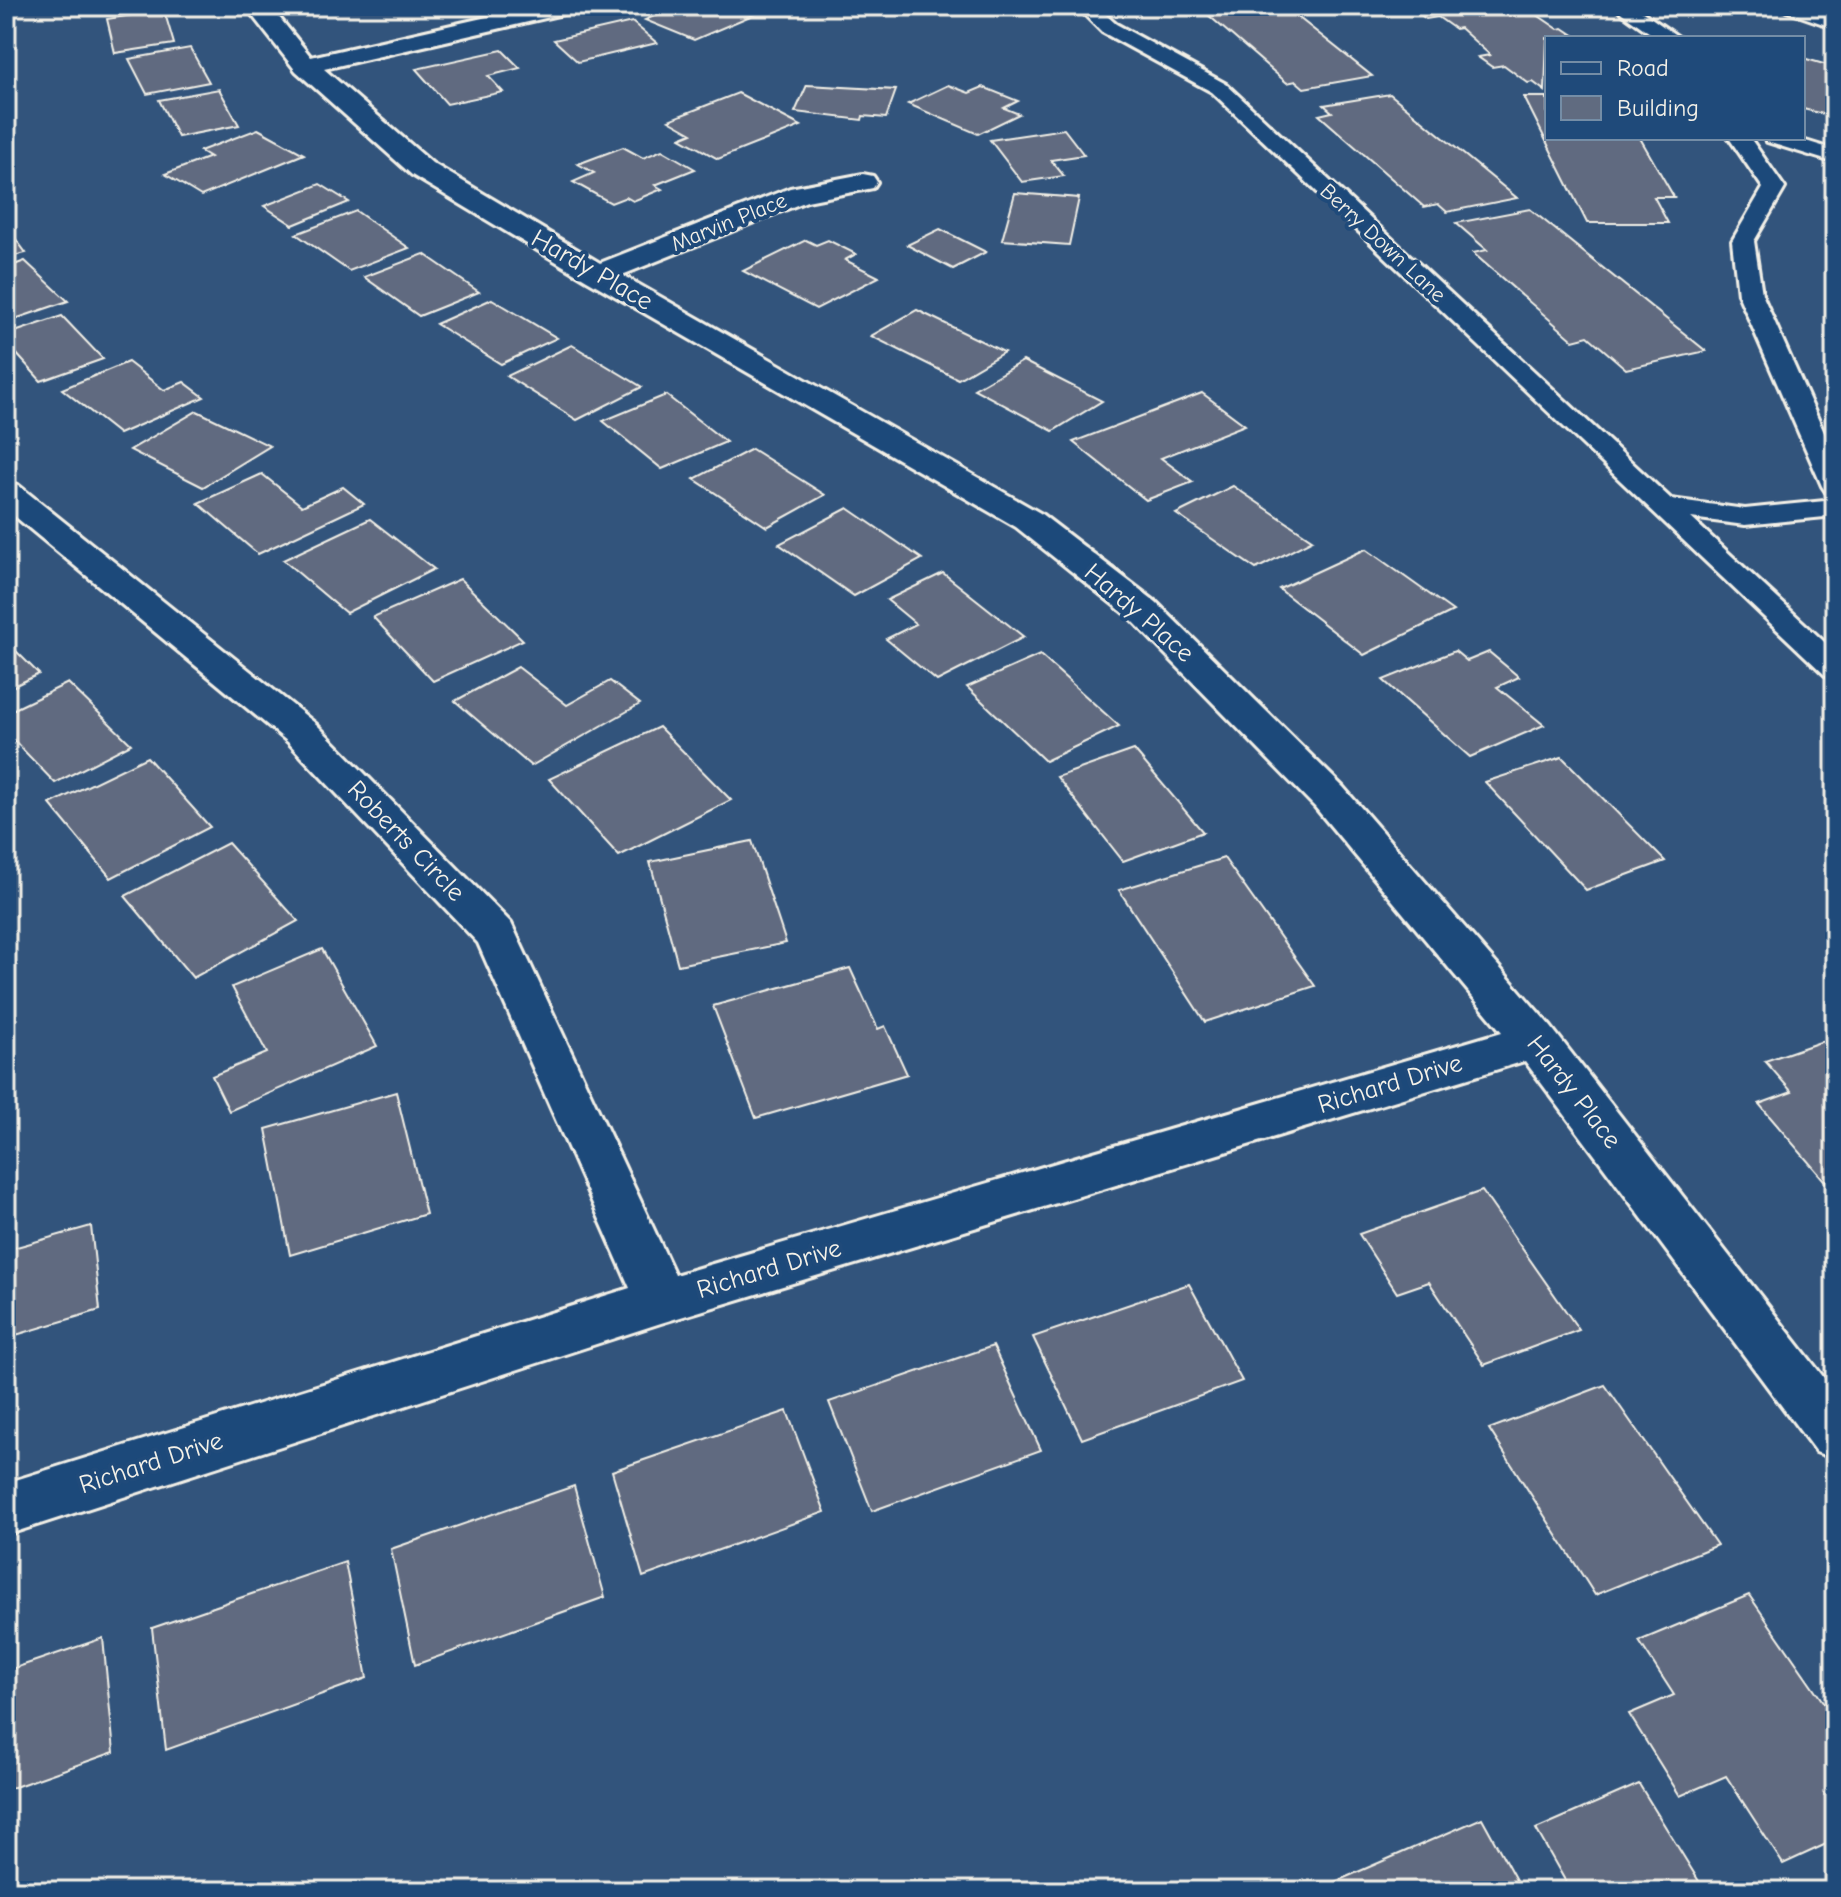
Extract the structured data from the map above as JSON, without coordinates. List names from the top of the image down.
{
  "streets": {
    "street": [
      "Marvin Place",
      "Hardy Place",
      "Roberts Circle",
      "Richard Drive"
    ],
    "lane": ["Berry Down Lane"]
  },
  "crossings": [
    ["Marvin Place", "Hardy Place"],
    ["Hardy Place", "Richard Drive"],
    ["Roberts Circle", "Richard Drive"]
  ],
  "legend": ["Road", "Building"]
}
